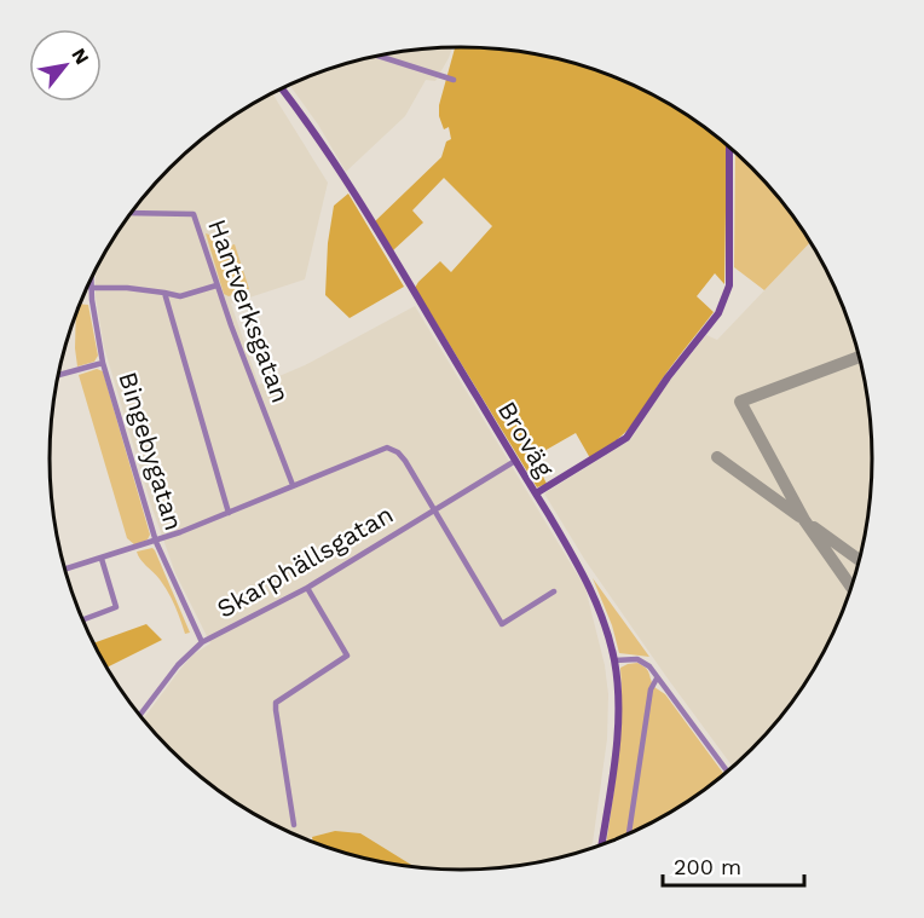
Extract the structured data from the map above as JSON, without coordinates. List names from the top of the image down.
{
  "streets": {
    "main road": ["Broväg"],
    "street": ["Hantverksgatan", "Bingebygatan", "Skarphällsgatan"]
  },
  "crossings": [
    ["Broväg", "Skarphällsgatan"],
    ["Bingebygatan", "Skarphällsgatan"]
  ],
  "scale_bar": "200 m",
  "north": "top right"
}
